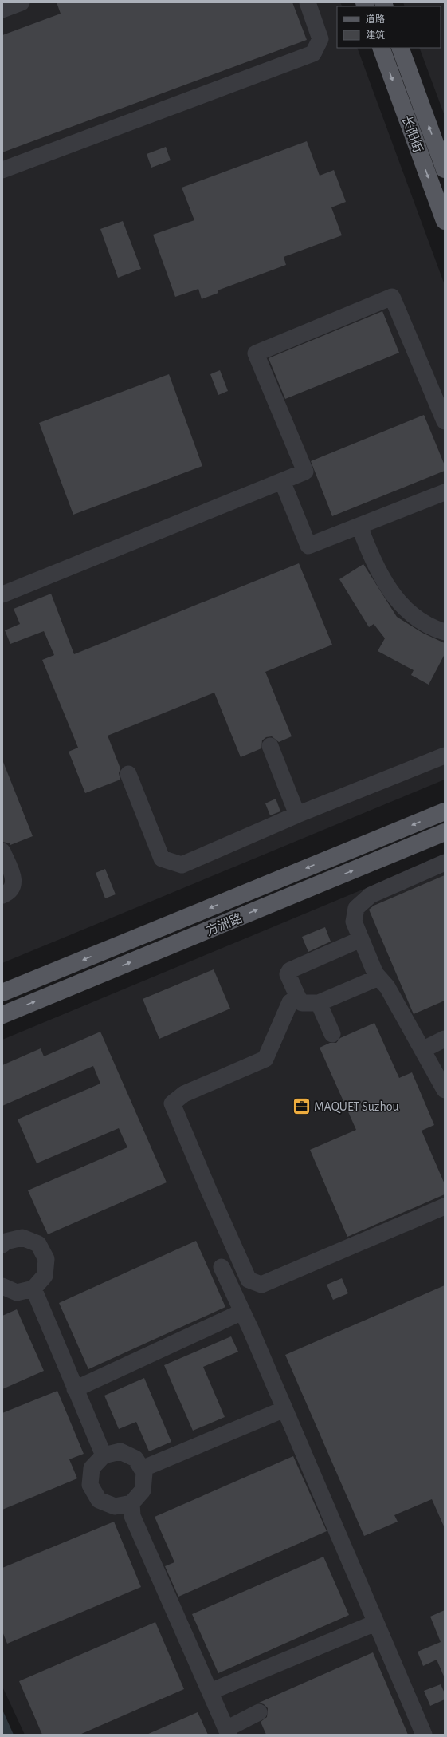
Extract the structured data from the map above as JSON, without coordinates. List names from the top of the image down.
{
  "streets": {
    "main road": ["长阳街", "方洲路"]
  },
  "places": {
    "office": ["MAQUET Suzhou"]
  },
  "legend": ["道路", "建筑"]
}
